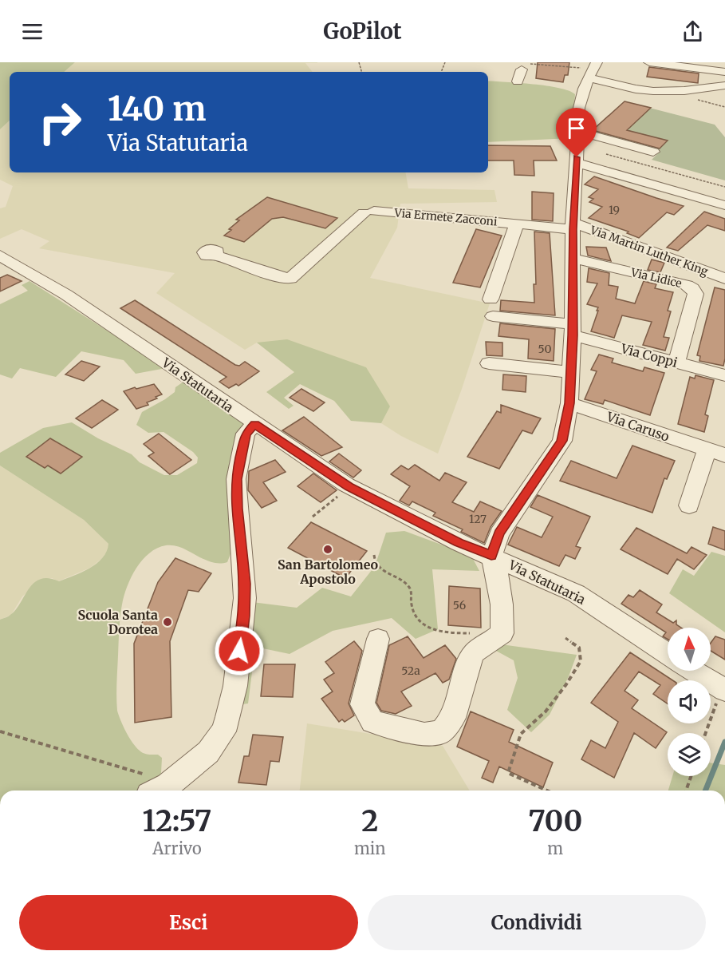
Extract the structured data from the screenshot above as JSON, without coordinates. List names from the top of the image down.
{
  "streets": {
    "street": [
      "Via Ermete Zacconi",
      "Via Martin Luther King",
      "Via Lidice",
      "Via Coppi",
      "Via Statutaria",
      "Via Caruso"
    ]
  },
  "crossings": [
    ["Via Ermete Zacconi", "Via Martin Luther King"],
    ["Via Lidice", "Via Coppi"]
  ],
  "places": ["San Bartolomeo Apostolo", "Scuola Santa Dorotea"],
  "house_numbers": [
    "19",
    "50",
    "127",
    "56",
    "52a"
  ],
  "north": "top",
  "page": {
    "header": "GoPilot",
    "turn": ["140 m", "Via Statutaria"],
    "eta": [
      "12:57",
      "Arrivo",
      "2",
      "min",
      "700",
      "m"
    ],
    "buttons": ["Esci", "Condividi"]
  }
}
